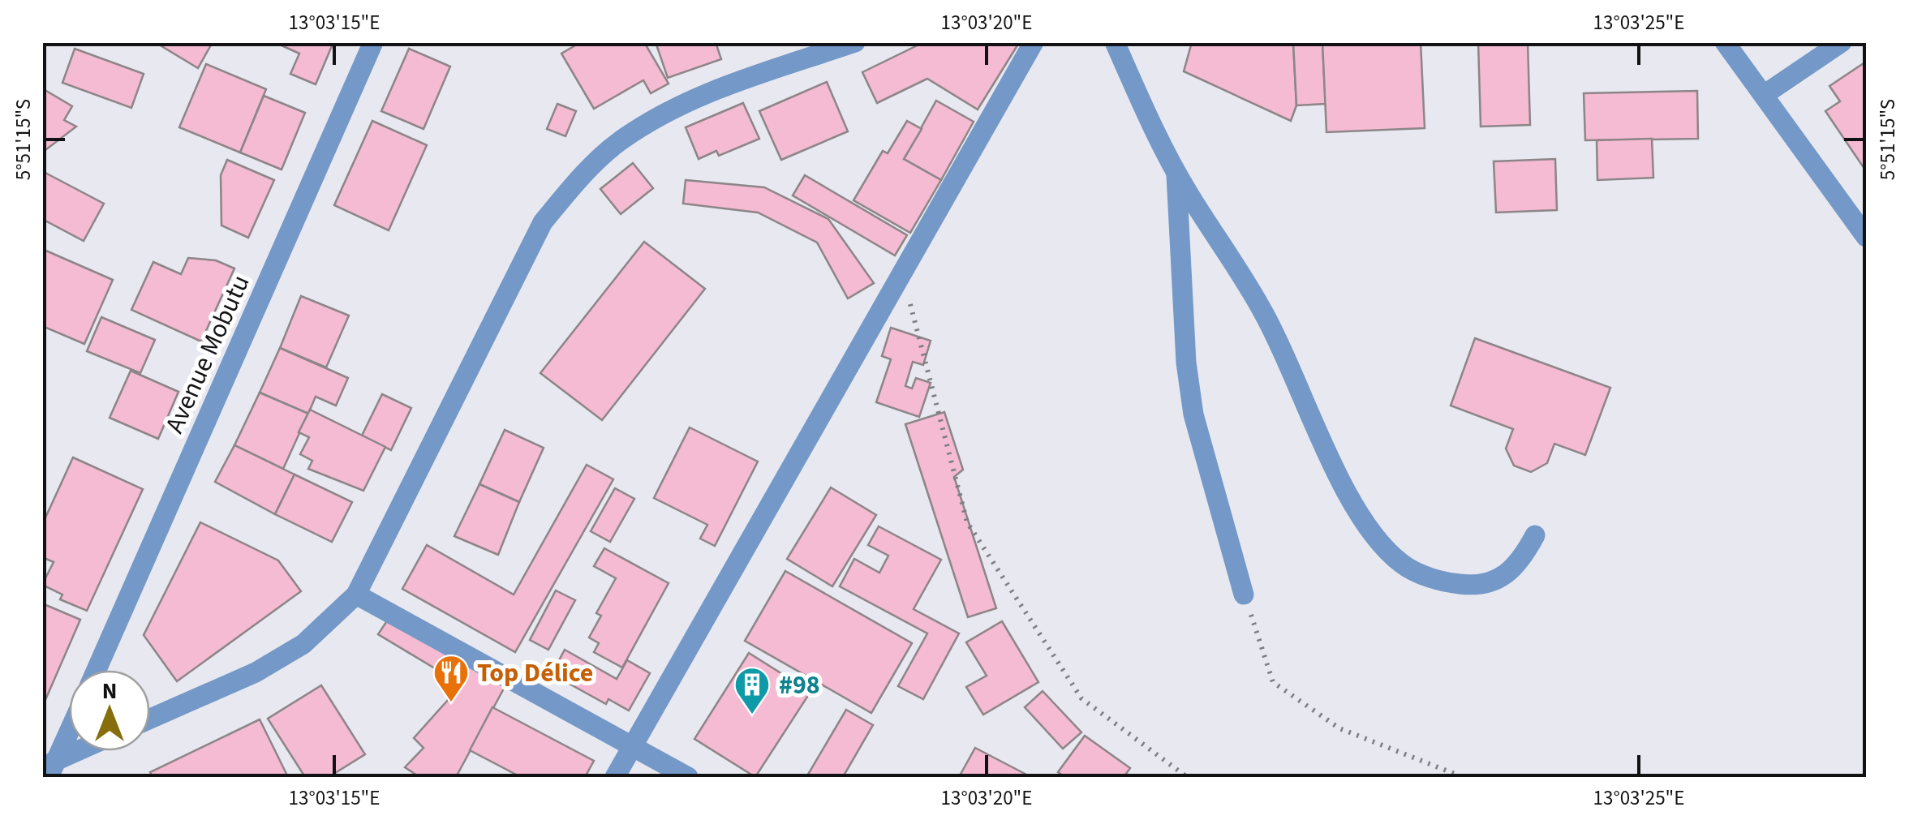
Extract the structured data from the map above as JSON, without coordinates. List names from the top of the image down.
{
  "streets": {
    "street": ["Avenue Mobutu"]
  },
  "places": {
    "restaurant": ["Top Délice"],
    "building": ["#98"]
  },
  "north": "top",
  "coordinates": [
    "13°03'15\"E",
    "13°03'20\"E",
    "13°03'25\"E",
    "5°51'15\"S"
  ]
}
